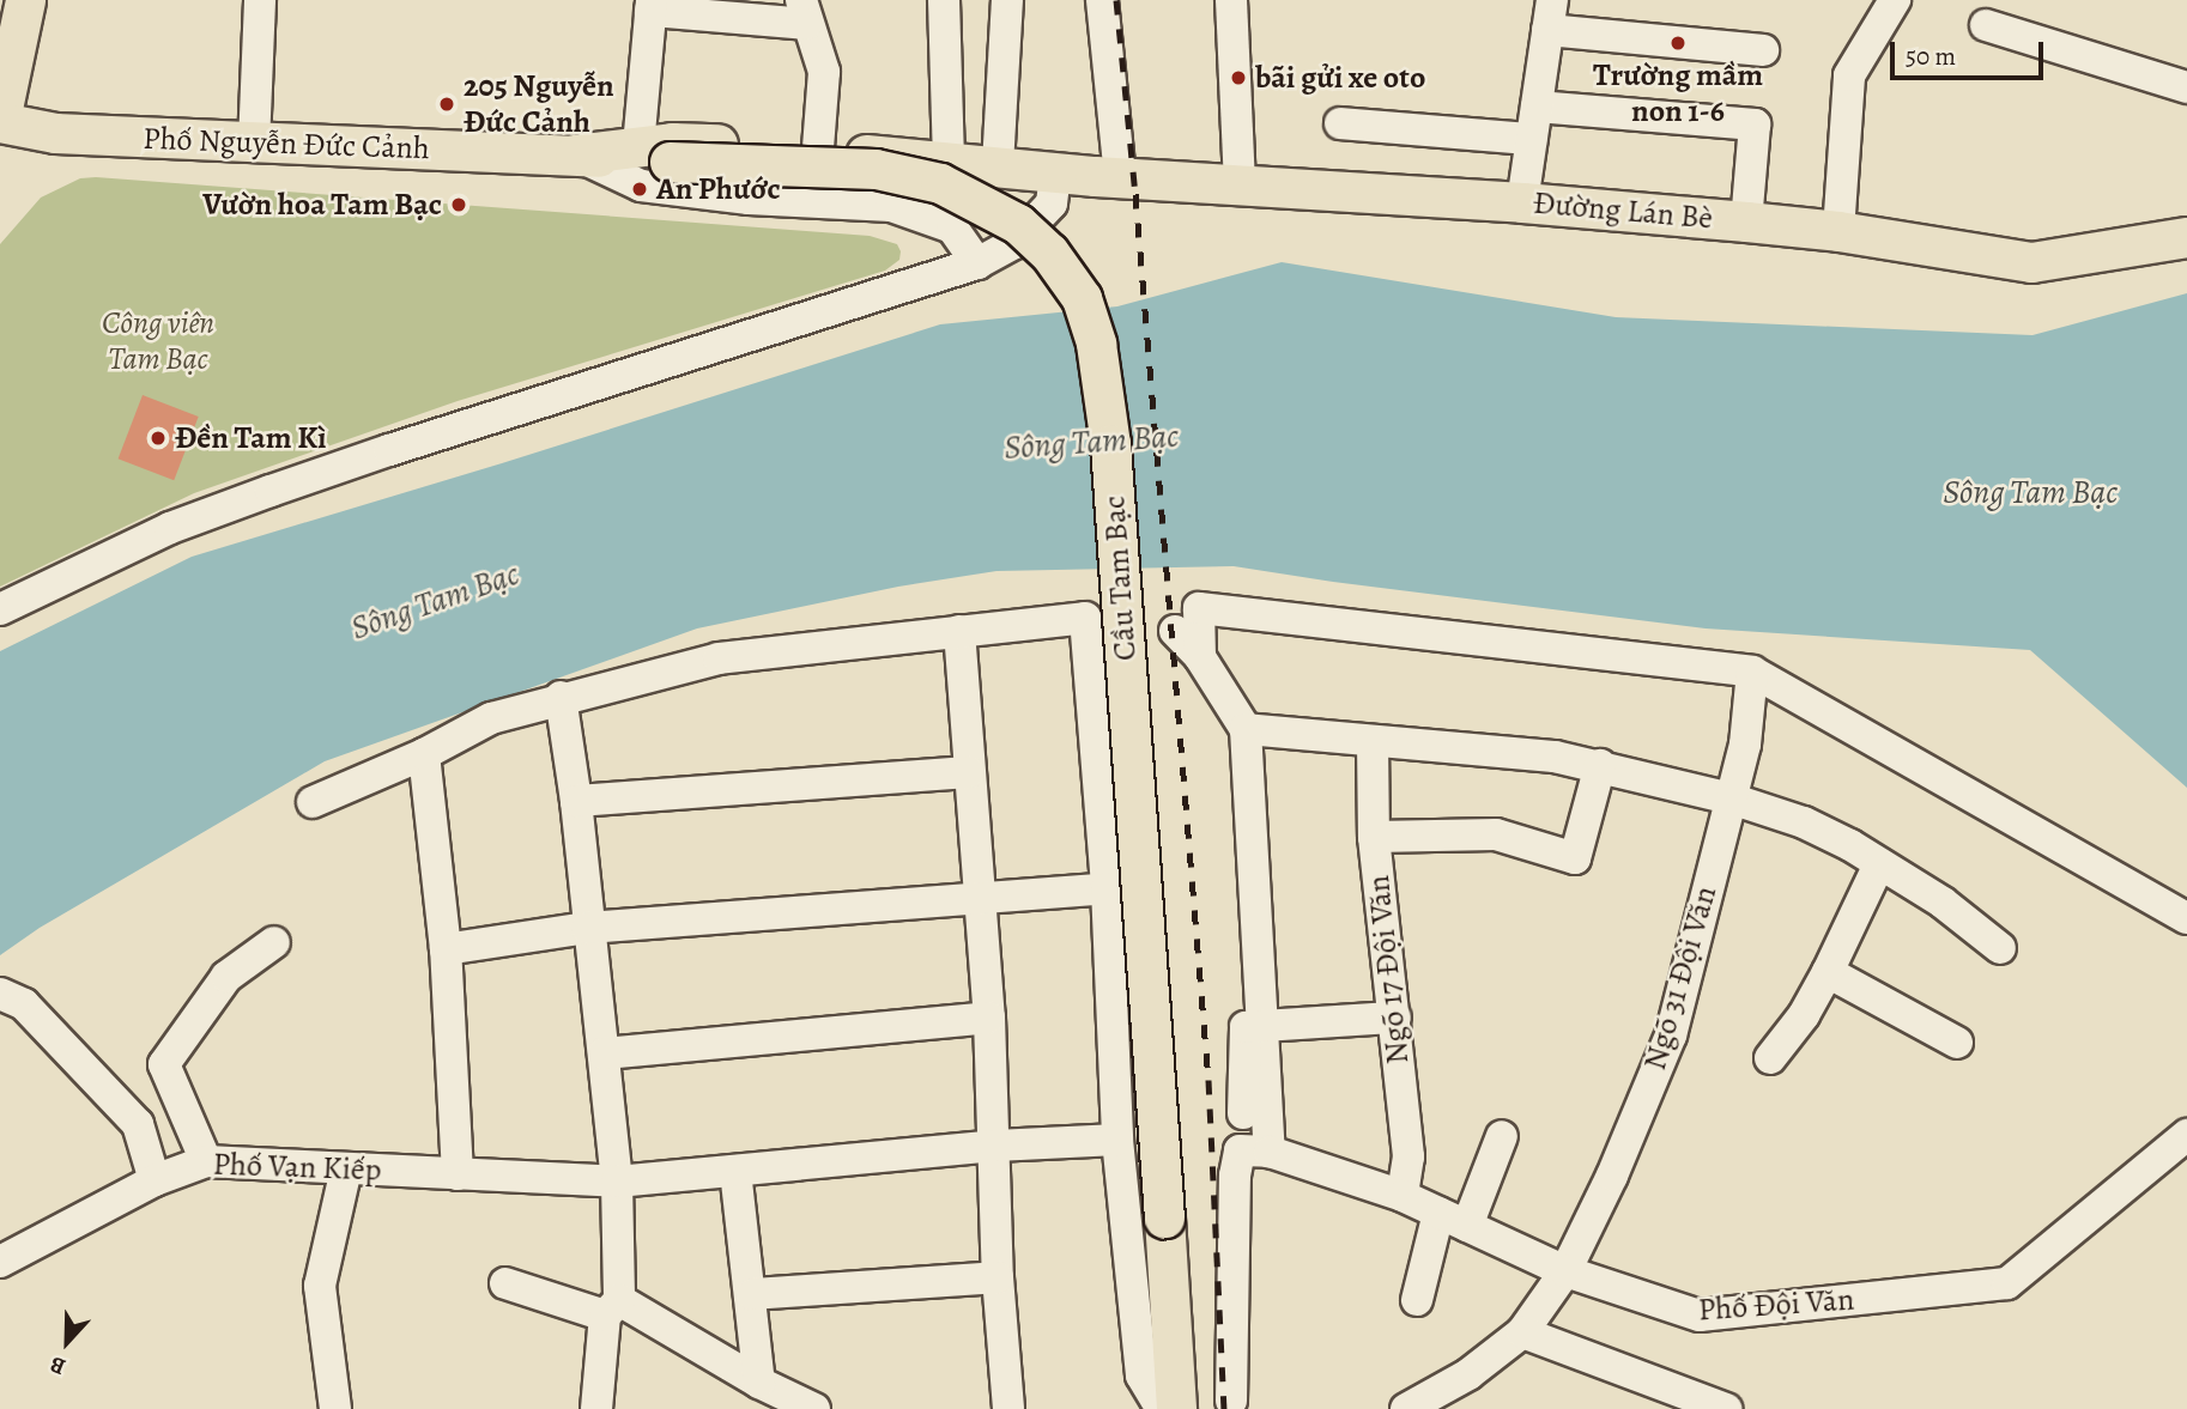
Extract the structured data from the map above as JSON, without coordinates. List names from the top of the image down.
{
  "streets": {
    "main road": ["Phố Nguyễn Đức Cảnh", "Đường Lán Bè", "Cầu Tam Bạc"],
    "street": [
      "Ngõ 17 Đội Văn",
      "Ngõ 31 Đội Văn",
      "Phố Vạn Kiếp",
      "Phố Đội Văn"
    ]
  },
  "crossings": [
    ["Phố Nguyễn Đức Cảnh", "Đường Lán Bè"],
    ["Phố Nguyễn Đức Cảnh", "Cầu Tam Bạc"],
    ["Ngõ 17 Đội Văn", "Phố Đội Văn"],
    ["Ngõ 31 Đội Văn", "Phố Đội Văn"]
  ],
  "water": ["Sông Tam Bạc"],
  "parks": ["Công viên Tam Bạc"],
  "places": [
    "Trường mầm non 1-6",
    "bãi gửi xe oto",
    "205 Nguyễn Đức Cảnh",
    "An Phước",
    "Vườn hoa Tam Bạc",
    "Đền Tam Kì"
  ],
  "scale_bar": "50 m",
  "north": "bottom"
}
